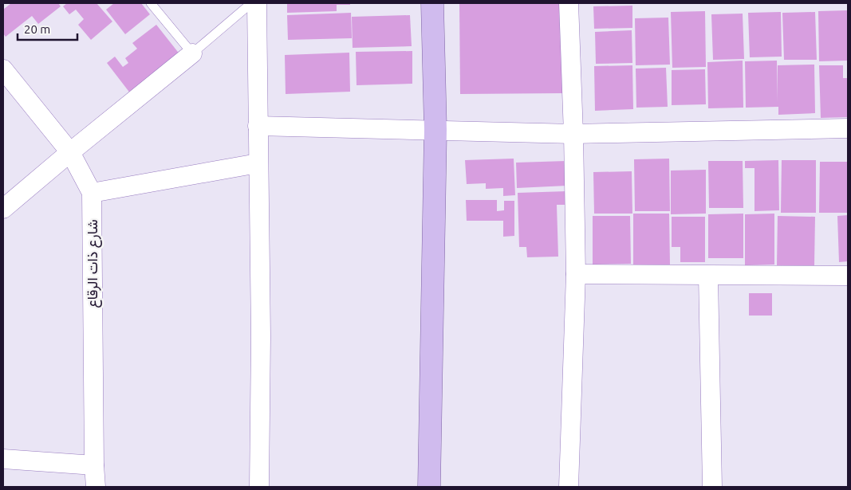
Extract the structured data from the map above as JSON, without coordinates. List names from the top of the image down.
{
  "streets": {
    "street": ["شارع ذات الرقاع"]
  },
  "scale_bar": "20 m"
}
